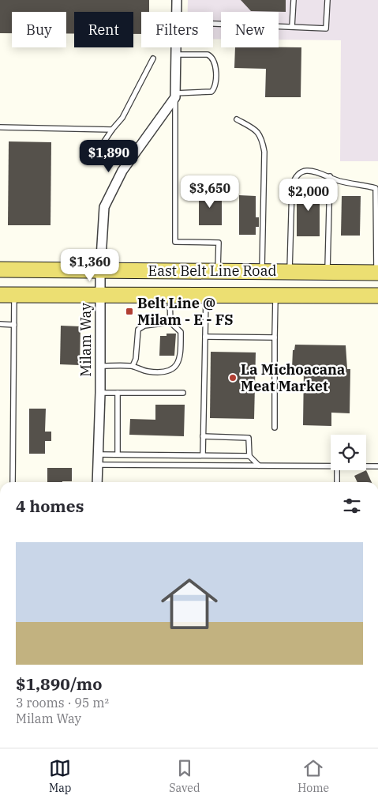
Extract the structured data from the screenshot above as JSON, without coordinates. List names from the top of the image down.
{
  "streets": {
    "main road": ["East Belt Line Road"],
    "street": ["Milam Way"]
  },
  "crossings": [
    ["East Belt Line Road", "Milam Way"]
  ],
  "places": {
    "transit": ["Belt Line @ Milam - E - FS"],
    "other": ["La Michoacana Meat Market"]
  },
  "page": {
    "chip": [
      "Buy",
      "Rent",
      "Filters",
      "New"
    ],
    "price": [
      "$1,890",
      "$3,650",
      "$2,000",
      "$1,360"
    ],
    "heading": "4 homes",
    "list": [
      {
        "name": "$1,890/mo",
        "note": "3 rooms · 95 m² · Milam Way"
      }
    ],
    "tabs": ["Map", "Saved", "Home"]
  }
}
